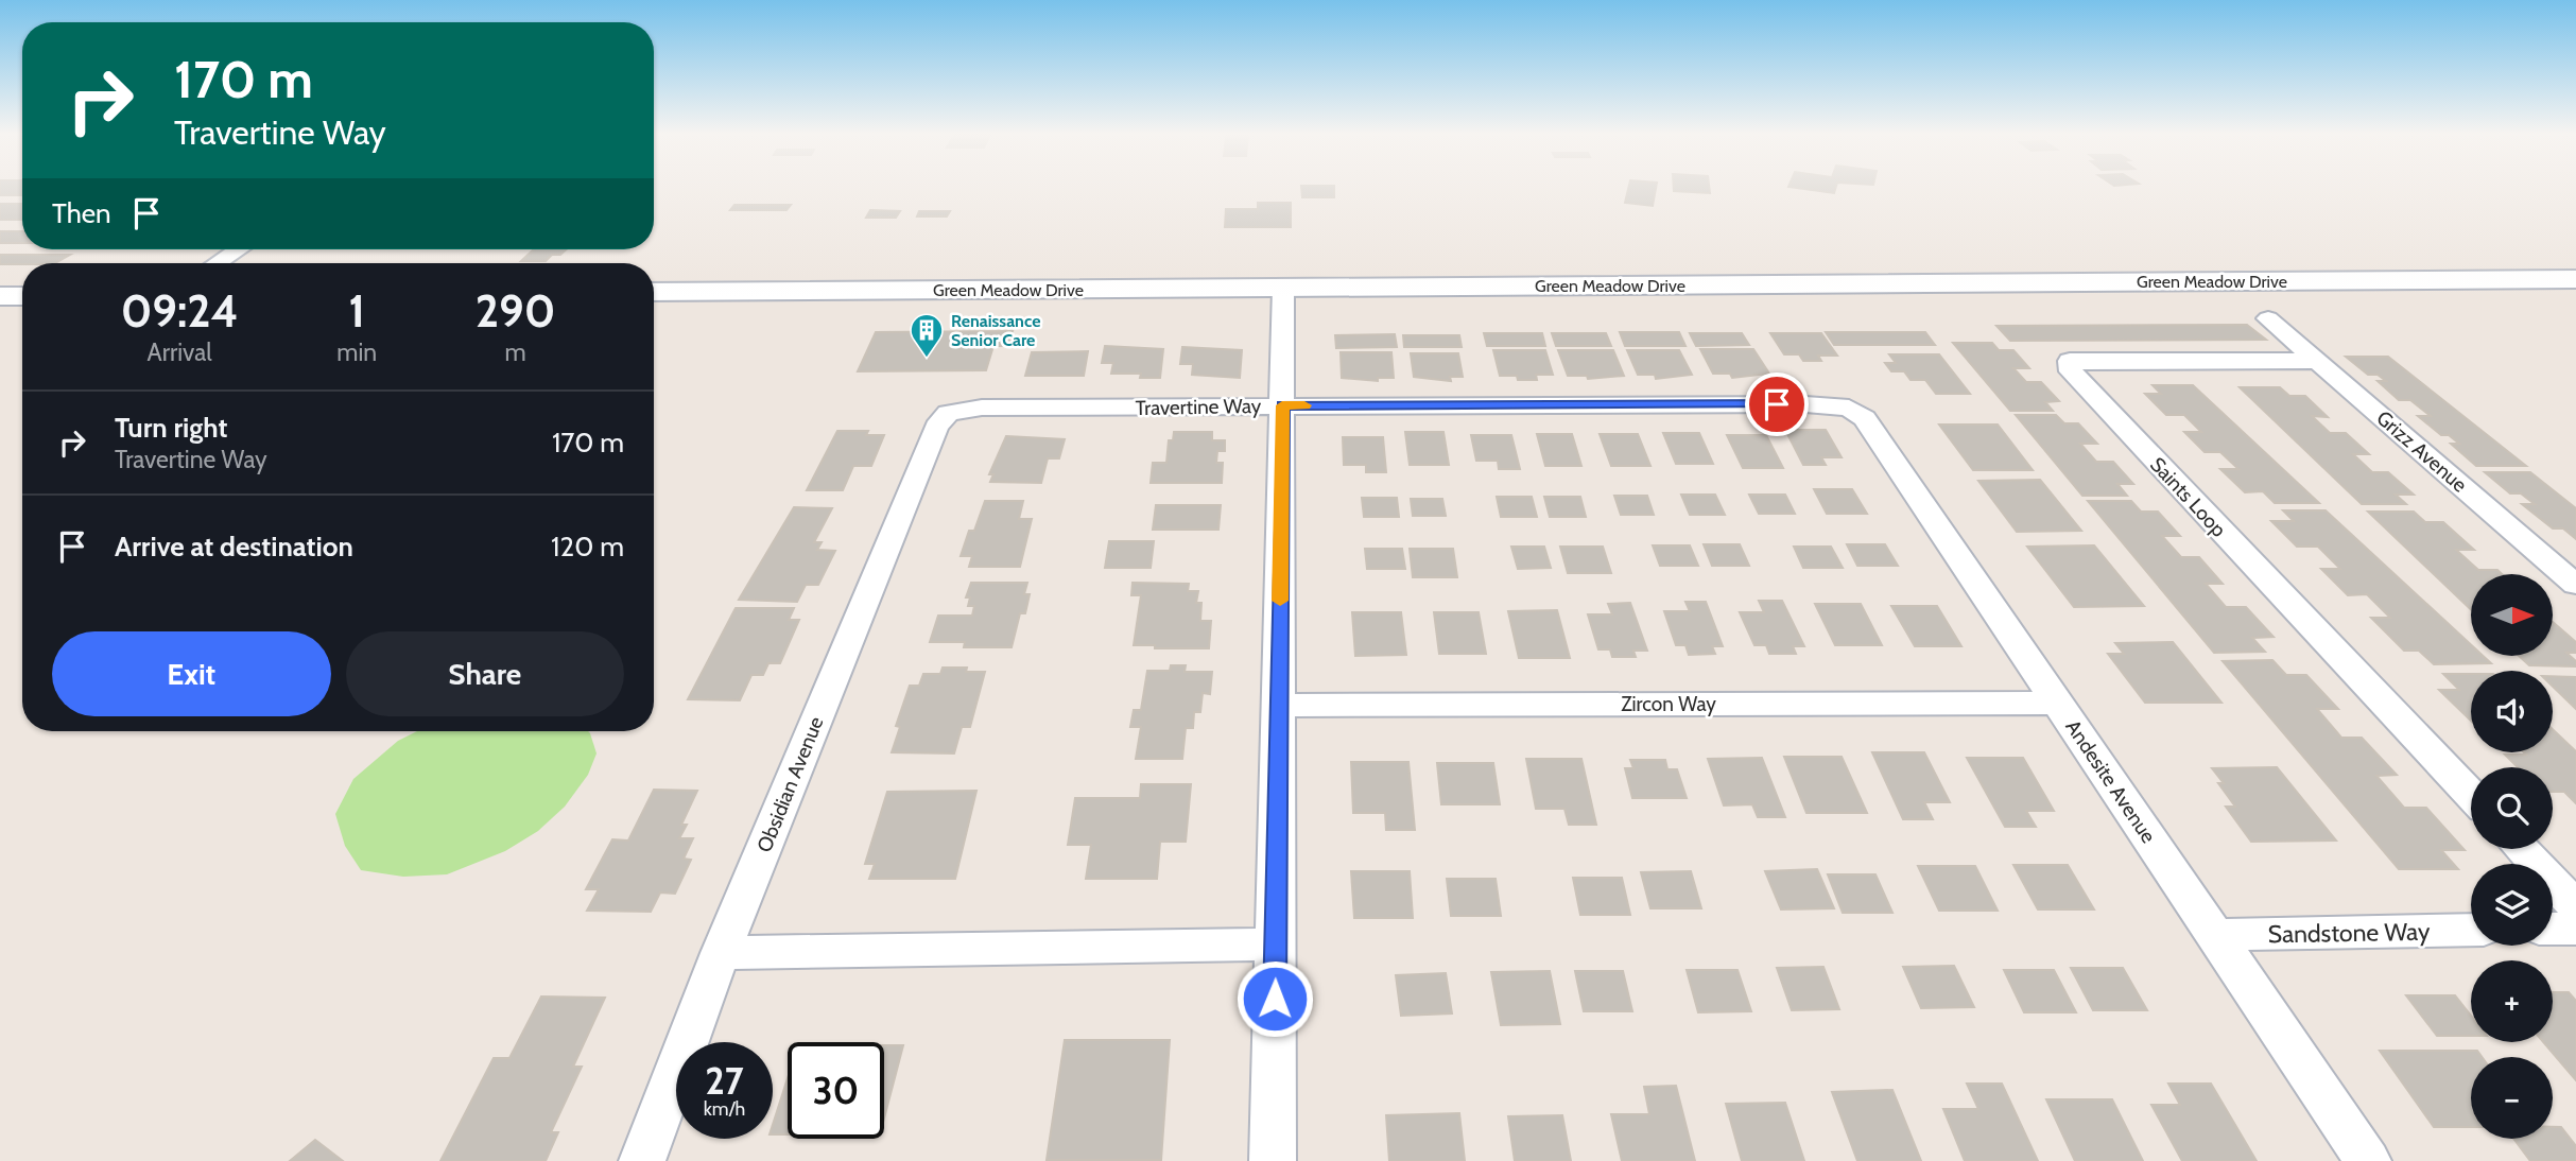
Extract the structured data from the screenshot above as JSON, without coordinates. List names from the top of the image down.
{
  "streets": {
    "main road": ["Green Meadow Drive"],
    "street": [
      "Travertine Way",
      "Grizz Avenue",
      "Saints Loop",
      "Zircon Way",
      "Andesite Avenue",
      "Obsidian Avenue",
      "Sandstone Way"
    ]
  },
  "crossings": [
    ["Travertine Way", "Andesite Avenue"],
    ["Travertine Way", "Obsidian Avenue"],
    ["Grizz Avenue", "Saints Loop"],
    ["Zircon Way", "Andesite Avenue"],
    ["Andesite Avenue", "Sandstone Way"]
  ],
  "places": {
    "building": ["Renaissance Senior Care"]
  },
  "north": "right",
  "page": {
    "turn": ["170 m", "Travertine Way"],
    "then": "Then",
    "eta": [
      "09:24",
      "Arrival",
      "1",
      "min",
      "290",
      "m"
    ],
    "list": [
      {
        "name": "Turn right",
        "note": "Travertine Way",
        "value": "170 m"
      },
      {
        "name": "Arrive at destination",
        "value": "120 m"
      }
    ],
    "map_buttons": ["+", "−"],
    "buttons": ["Exit", "Share"],
    "speed": "27 km/h",
    "limit": "30"
  }
}
